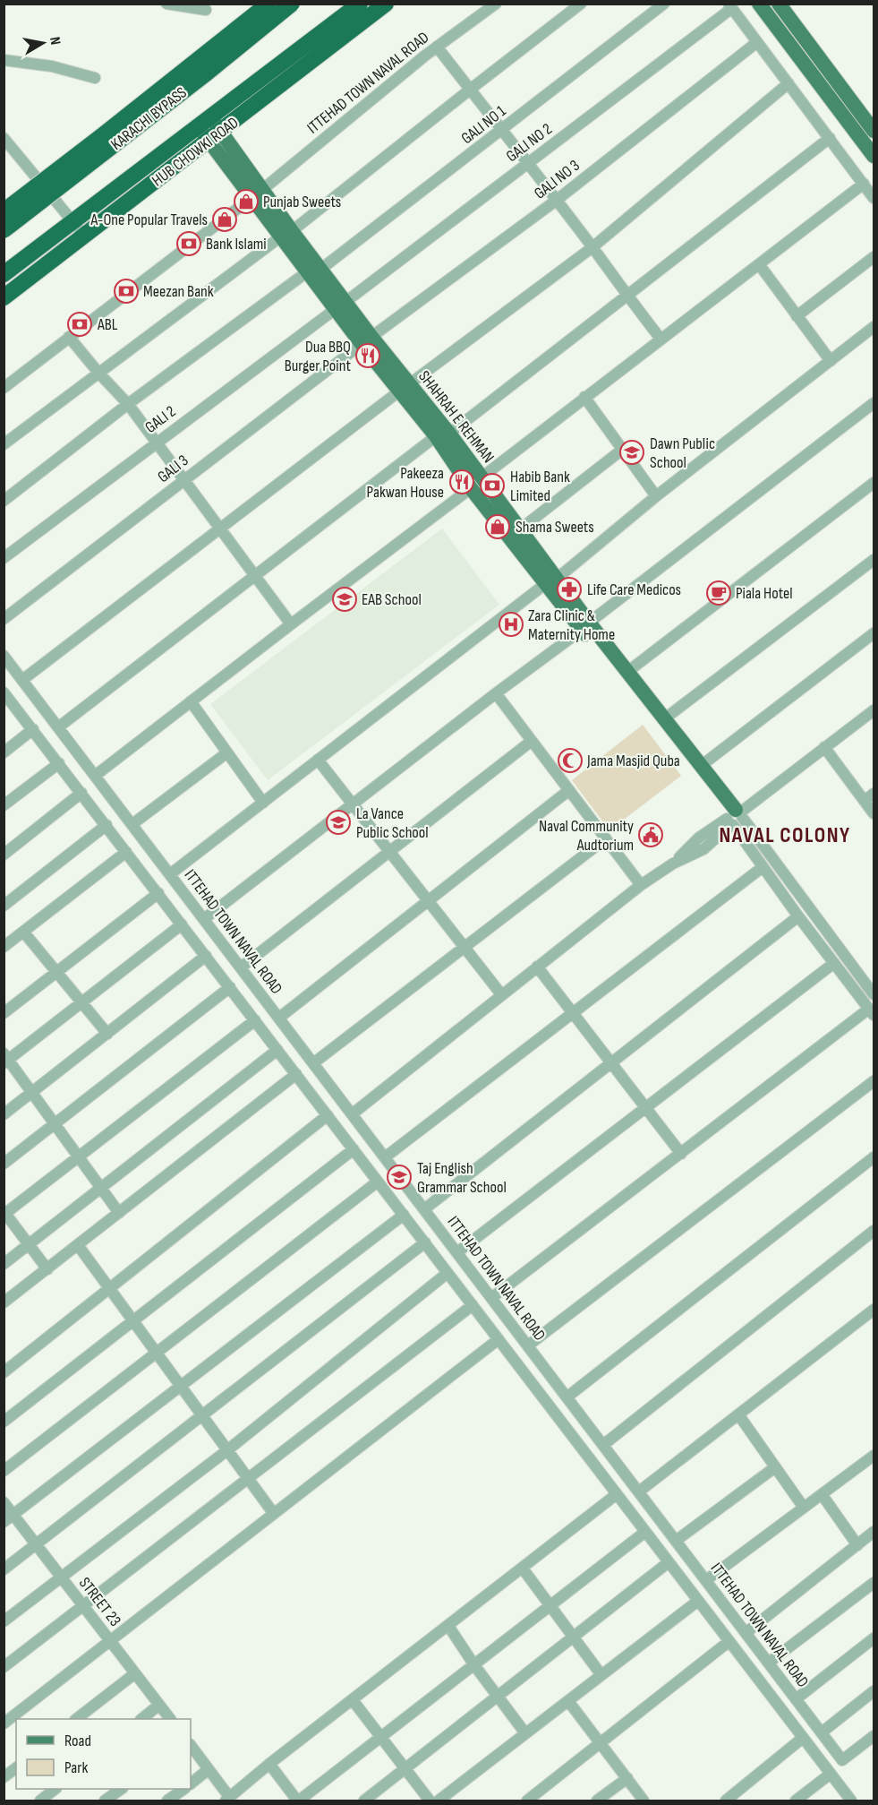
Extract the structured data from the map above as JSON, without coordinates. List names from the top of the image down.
{
  "streets": {
    "highway": ["KARACHI BYPASS", "HUB CHOWKI ROAD"],
    "main road": ["SHAHRAH E REHMAN"],
    "street": [
      "ITTEHAD TOWN NAVAL ROAD",
      "GALI NO 1",
      "GALI NO 2",
      "GALI NO 3",
      "GALI 2",
      "GALI 3",
      "STREET 23"
    ]
  },
  "crossings": [
    ["ITTEHAD TOWN NAVAL ROAD", "SHAHRAH E REHMAN"],
    ["GALI NO 1", "SHAHRAH E REHMAN"],
    ["GALI NO 1", "GALI 2"],
    ["GALI NO 2", "SHAHRAH E REHMAN"],
    ["GALI NO 2", "GALI 2"],
    ["HUB CHOWKI ROAD", "SHAHRAH E REHMAN"],
    ["GALI NO 3", "SHAHRAH E REHMAN"],
    ["GALI NO 3", "GALI 3"],
    ["SHAHRAH E REHMAN", "GALI 2"],
    ["SHAHRAH E REHMAN", "GALI 3"]
  ],
  "districts": ["NAVAL COLONY"],
  "places": {
    "shop": ["Punjab Sweets", "A-One Popular Travels", "Shama Sweets"],
    "bank": [
      "Bank Islami",
      "Meezan Bank",
      "ABL",
      "Habib Bank Limited"
    ],
    "restaurant": ["Dua BBQ Burger Point", "Pakeeza Pakwan House"],
    "school or university": [
      "Dawn Public School",
      "EAB School",
      "La Vance Public School",
      "Taj English Grammar School"
    ],
    "pharmacy": ["Life Care Medicos"],
    "cafe": ["Piala Hotel"],
    "hospital": ["Zara Clinic & Maternity Home"],
    "mosque": ["Jama Masjid Quba"],
    "public building": ["Naval Community Audtorium"]
  },
  "legend": ["Road", "Park"],
  "north": "right"
}
